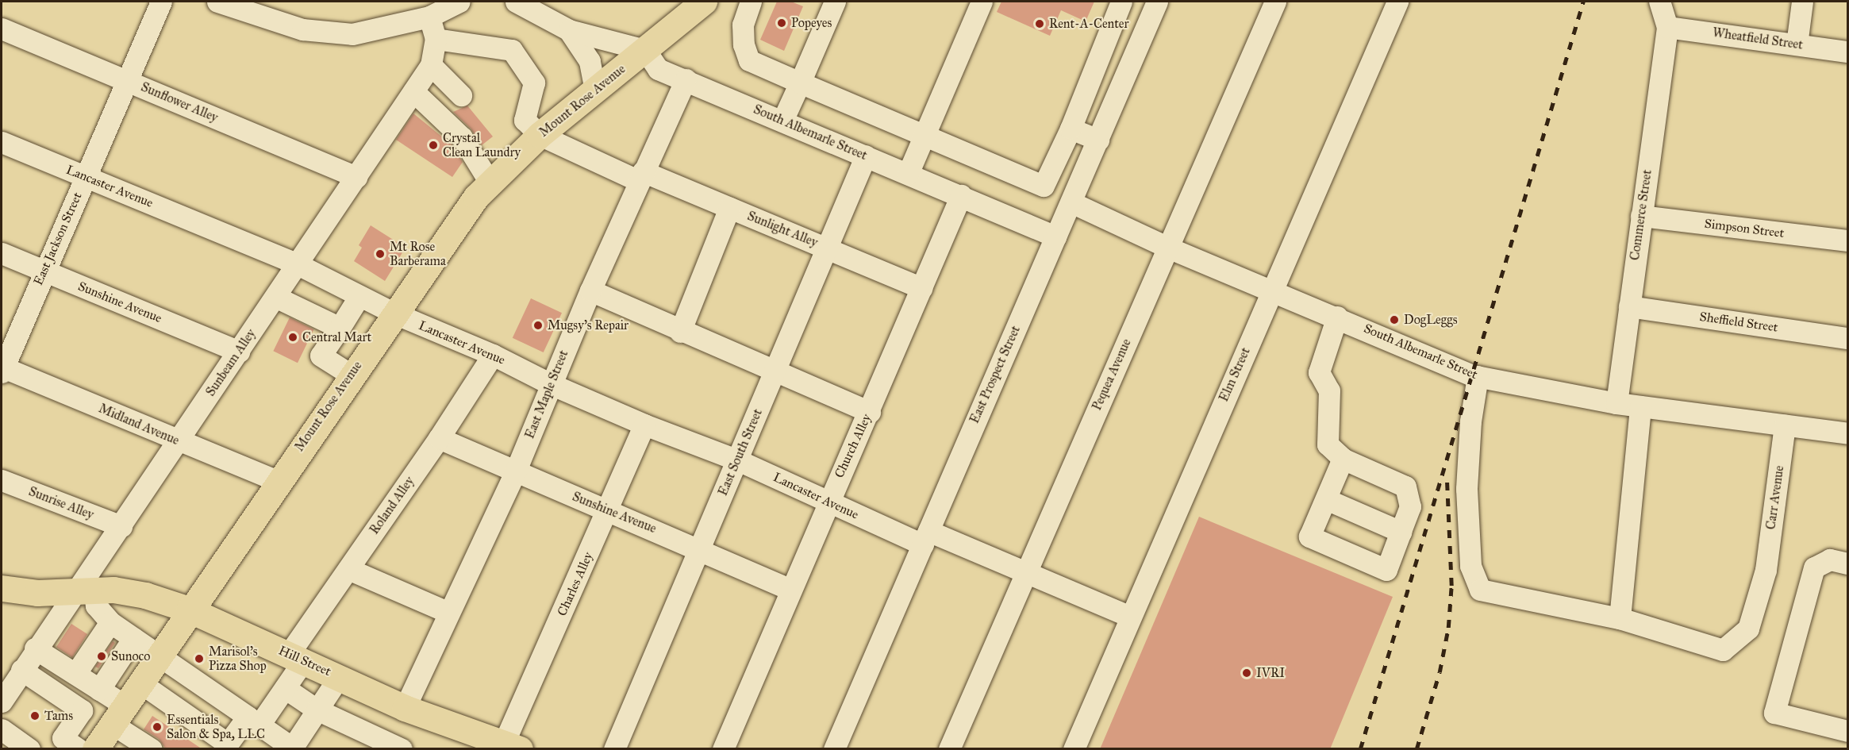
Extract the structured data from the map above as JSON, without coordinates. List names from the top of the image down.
{
  "streets": {
    "main road": ["Mount Rose Avenue", "Hill Street"],
    "street": [
      "Wheatfield Street",
      "Sunflower Alley",
      "South Albemarle Street",
      "Lancaster Avenue",
      "Commerce Street",
      "Simpson Street",
      "Sunlight Alley",
      "East Jackson Street",
      "Sunshine Avenue",
      "Sheffield Street",
      "Sunbeam Alley",
      "East Prospect Street",
      "Pequea Avenue",
      "Elm Street",
      "East Maple Street",
      "Midland Avenue",
      "Church Alley",
      "East South Street",
      "Carr Avenue",
      "Sunrise Alley",
      "Roland Alley",
      "Charles Alley"
    ]
  },
  "crossings": [
    ["Wheatfield Street", "Commerce Street"],
    ["Mount Rose Avenue", "South Albemarle Street"],
    ["Mount Rose Avenue", "Lancaster Avenue"],
    ["Mount Rose Avenue", "Sunlight Alley"],
    ["Mount Rose Avenue", "Midland Avenue"],
    ["Mount Rose Avenue", "Roland Alley"],
    ["Mount Rose Avenue", "Hill Street"],
    ["Sunflower Alley", "East Jackson Street"],
    ["Sunflower Alley", "Sunbeam Alley"],
    ["South Albemarle Street", "Commerce Street"],
    ["South Albemarle Street", "East Prospect Street"],
    ["South Albemarle Street", "Pequea Avenue"],
    ["South Albemarle Street", "Elm Street"],
    ["South Albemarle Street", "East Maple Street"],
    ["South Albemarle Street", "Church Alley"],
    ["South Albemarle Street", "East South Street"],
    ["South Albemarle Street", "Carr Avenue"],
    ["Lancaster Avenue", "East Jackson Street"],
    ["Lancaster Avenue", "Sunbeam Alley"],
    ["Lancaster Avenue", "East Prospect Street"],
    ["Lancaster Avenue", "Pequea Avenue"],
    ["Lancaster Avenue", "Elm Street"],
    ["Lancaster Avenue", "East Maple Street"],
    ["Lancaster Avenue", "Church Alley"],
    ["Lancaster Avenue", "East South Street"],
    ["Lancaster Avenue", "Roland Alley"],
    ["Lancaster Avenue", "Charles Alley"],
    ["Commerce Street", "Simpson Street"],
    ["Commerce Street", "Sheffield Street"],
    ["Sunlight Alley", "East Maple Street"],
    ["Sunlight Alley", "Church Alley"],
    ["Sunlight Alley", "East South Street"],
    ["East Jackson Street", "Sunshine Avenue"],
    ["East Jackson Street", "Midland Avenue"],
    ["Sunshine Avenue", "Sunbeam Alley"],
    ["Sunshine Avenue", "East Maple Street"],
    ["Sunshine Avenue", "Church Alley"],
    ["Sunshine Avenue", "East South Street"],
    ["Sunshine Avenue", "Roland Alley"],
    ["Sunshine Avenue", "Charles Alley"],
    ["Sunbeam Alley", "Midland Avenue"],
    ["Sunbeam Alley", "Sunrise Alley"],
    ["Sunbeam Alley", "Hill Street"],
    ["East Maple Street", "Hill Street"],
    ["Roland Alley", "Hill Street"],
    ["Charles Alley", "Hill Street"]
  ],
  "places": [
    "Popeyes",
    "Rent-A-Center",
    "Crystal Clean Laundry",
    "Mt Rose Barberama",
    "DogLeggs",
    "Mugsy's Repair",
    "Central Mart",
    "Sunoco",
    "Marisol's Pizza Shop",
    "IVRI",
    "Tams",
    "Essentials Salon & Spa, LLC"
  ]
}
